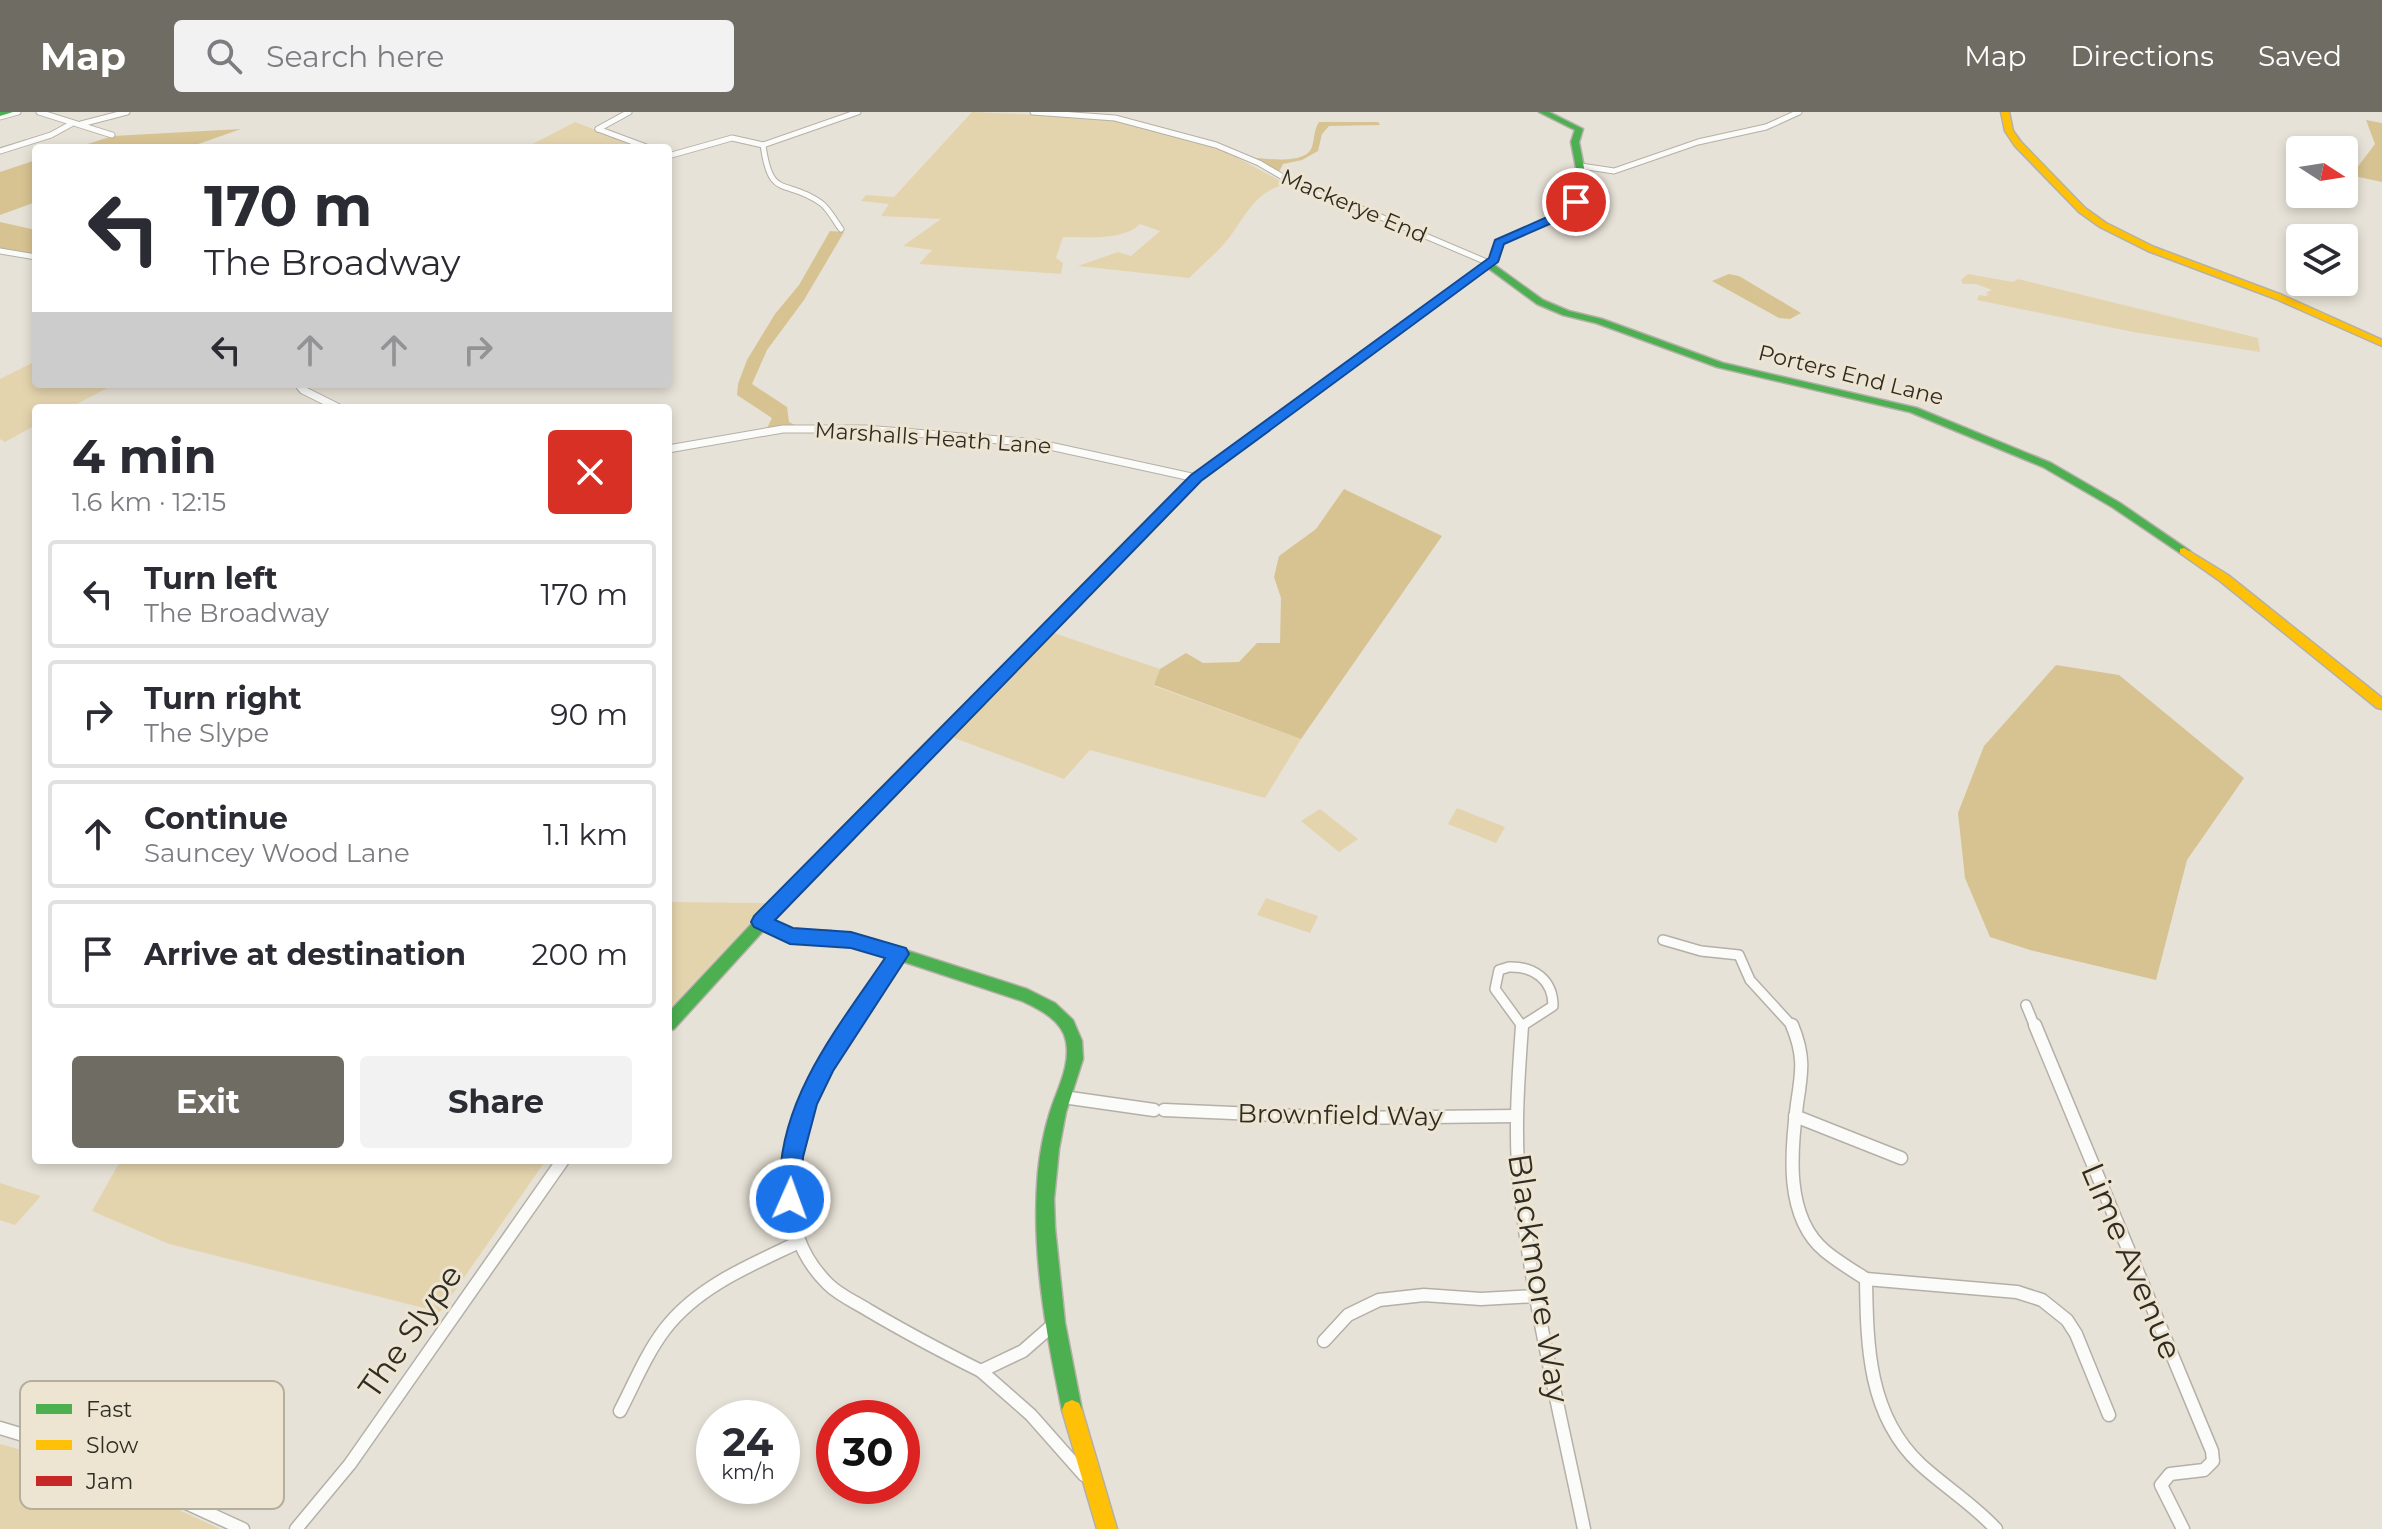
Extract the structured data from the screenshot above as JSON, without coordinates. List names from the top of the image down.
{
  "streets": {
    "street": [
      "Mackerye End",
      "Porters End Lane",
      "Marshalls Heath Lane",
      "Brownfield Way",
      "Lime Avenue",
      "Blackmore Way",
      "The Slype"
    ]
  },
  "crossings": [
    ["Mackerye End", "Porters End Lane"],
    ["Brownfield Way", "Blackmore Way"]
  ],
  "legend": ["Fast", "Slow", "Jam"],
  "north": "right",
  "page": {
    "header": "Map",
    "search": "Search here",
    "nav": ["Map", "Directions", "Saved"],
    "turn": ["170 m", "The Broadway"],
    "heading": ["4 min", "1.6 km · 12:15"],
    "list": [
      {
        "name": "Turn left",
        "note": "The Broadway",
        "value": "170 m"
      },
      {
        "name": "Turn right",
        "note": "The Slype",
        "value": "90 m"
      },
      {
        "name": "Continue",
        "note": "Sauncey Wood Lane",
        "value": "1.1 km"
      },
      {
        "name": "Arrive at destination",
        "value": "200 m"
      }
    ],
    "buttons": ["Exit", "Share"],
    "speed": "24 km/h",
    "limit": "30"
  }
}
